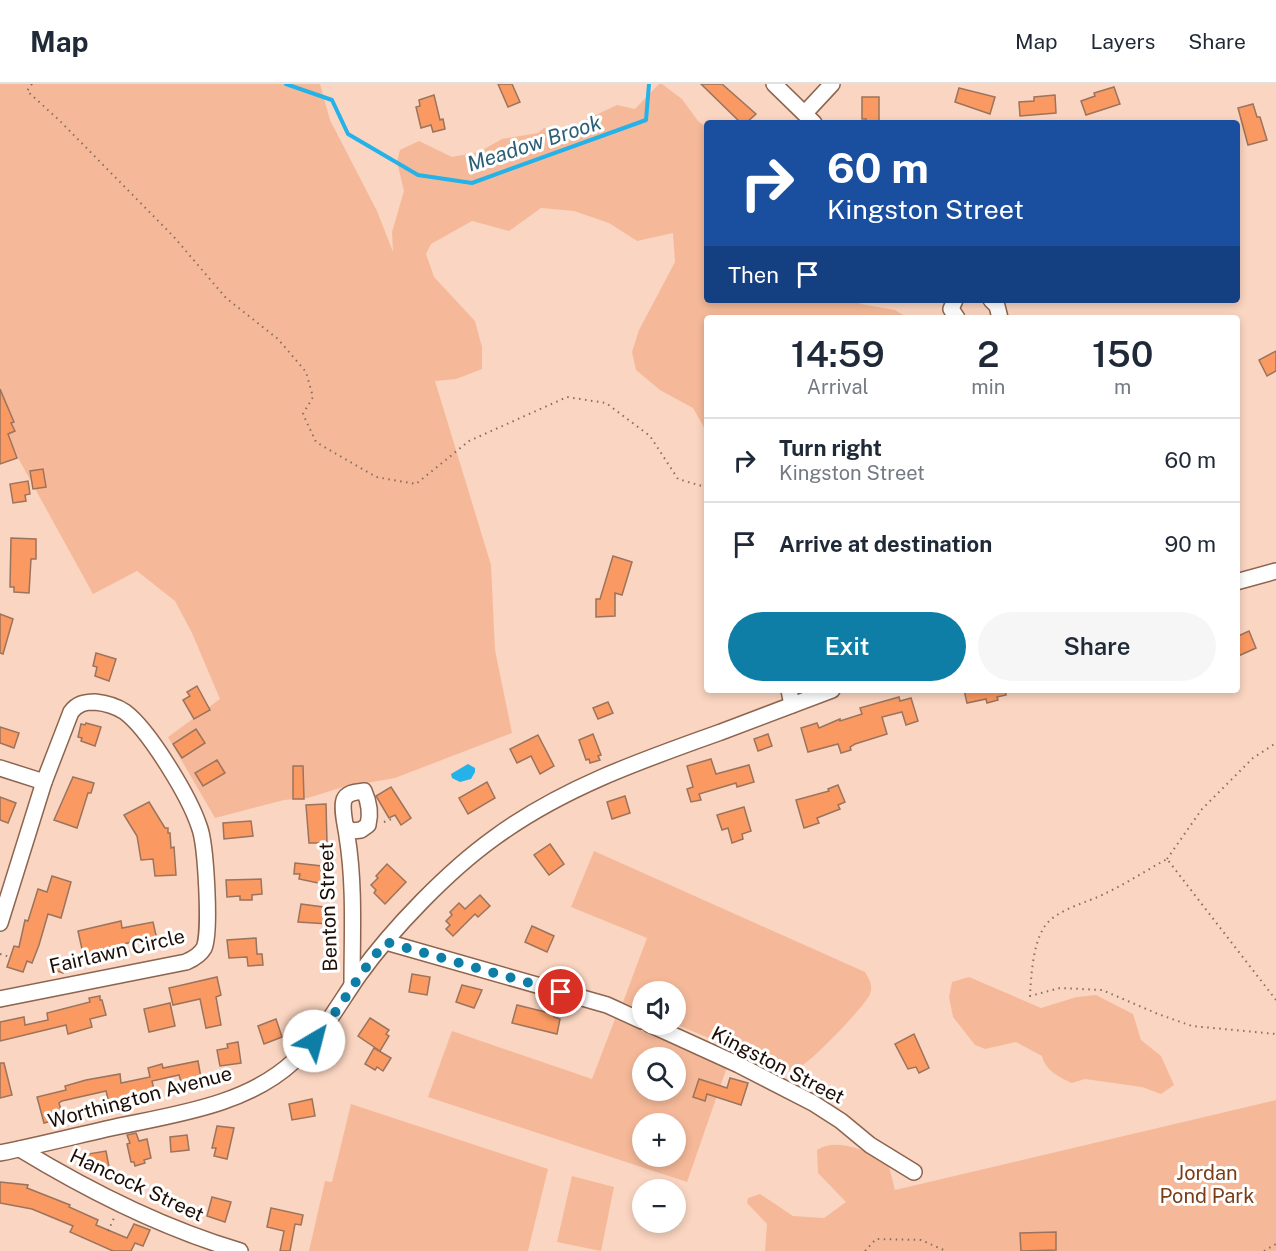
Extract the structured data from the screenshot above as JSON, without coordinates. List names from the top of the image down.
{
  "streets": {
    "street": [
      "Benton Street",
      "Fairlawn Circle",
      "Kingston Street",
      "Worthington Avenue",
      "Hancock Street"
    ]
  },
  "crossings": [
    ["Benton Street", "Worthington Avenue"],
    ["Worthington Avenue", "Hancock Street"]
  ],
  "water": ["Meadow Brook"],
  "parks": ["Jordan Pond Park"],
  "page": {
    "header": "Map",
    "nav": ["Map", "Layers", "Share"],
    "turn": ["60 m", "Kingston Street"],
    "then": "Then",
    "eta": [
      "14:59",
      "Arrival",
      "2",
      "min",
      "150",
      "m"
    ],
    "list": [
      {
        "name": "Turn right",
        "note": "Kingston Street",
        "value": "60 m"
      },
      {
        "name": "Arrive at destination",
        "value": "90 m"
      }
    ],
    "buttons": ["Exit", "Share"],
    "map_buttons": ["+", "−"]
  }
}
